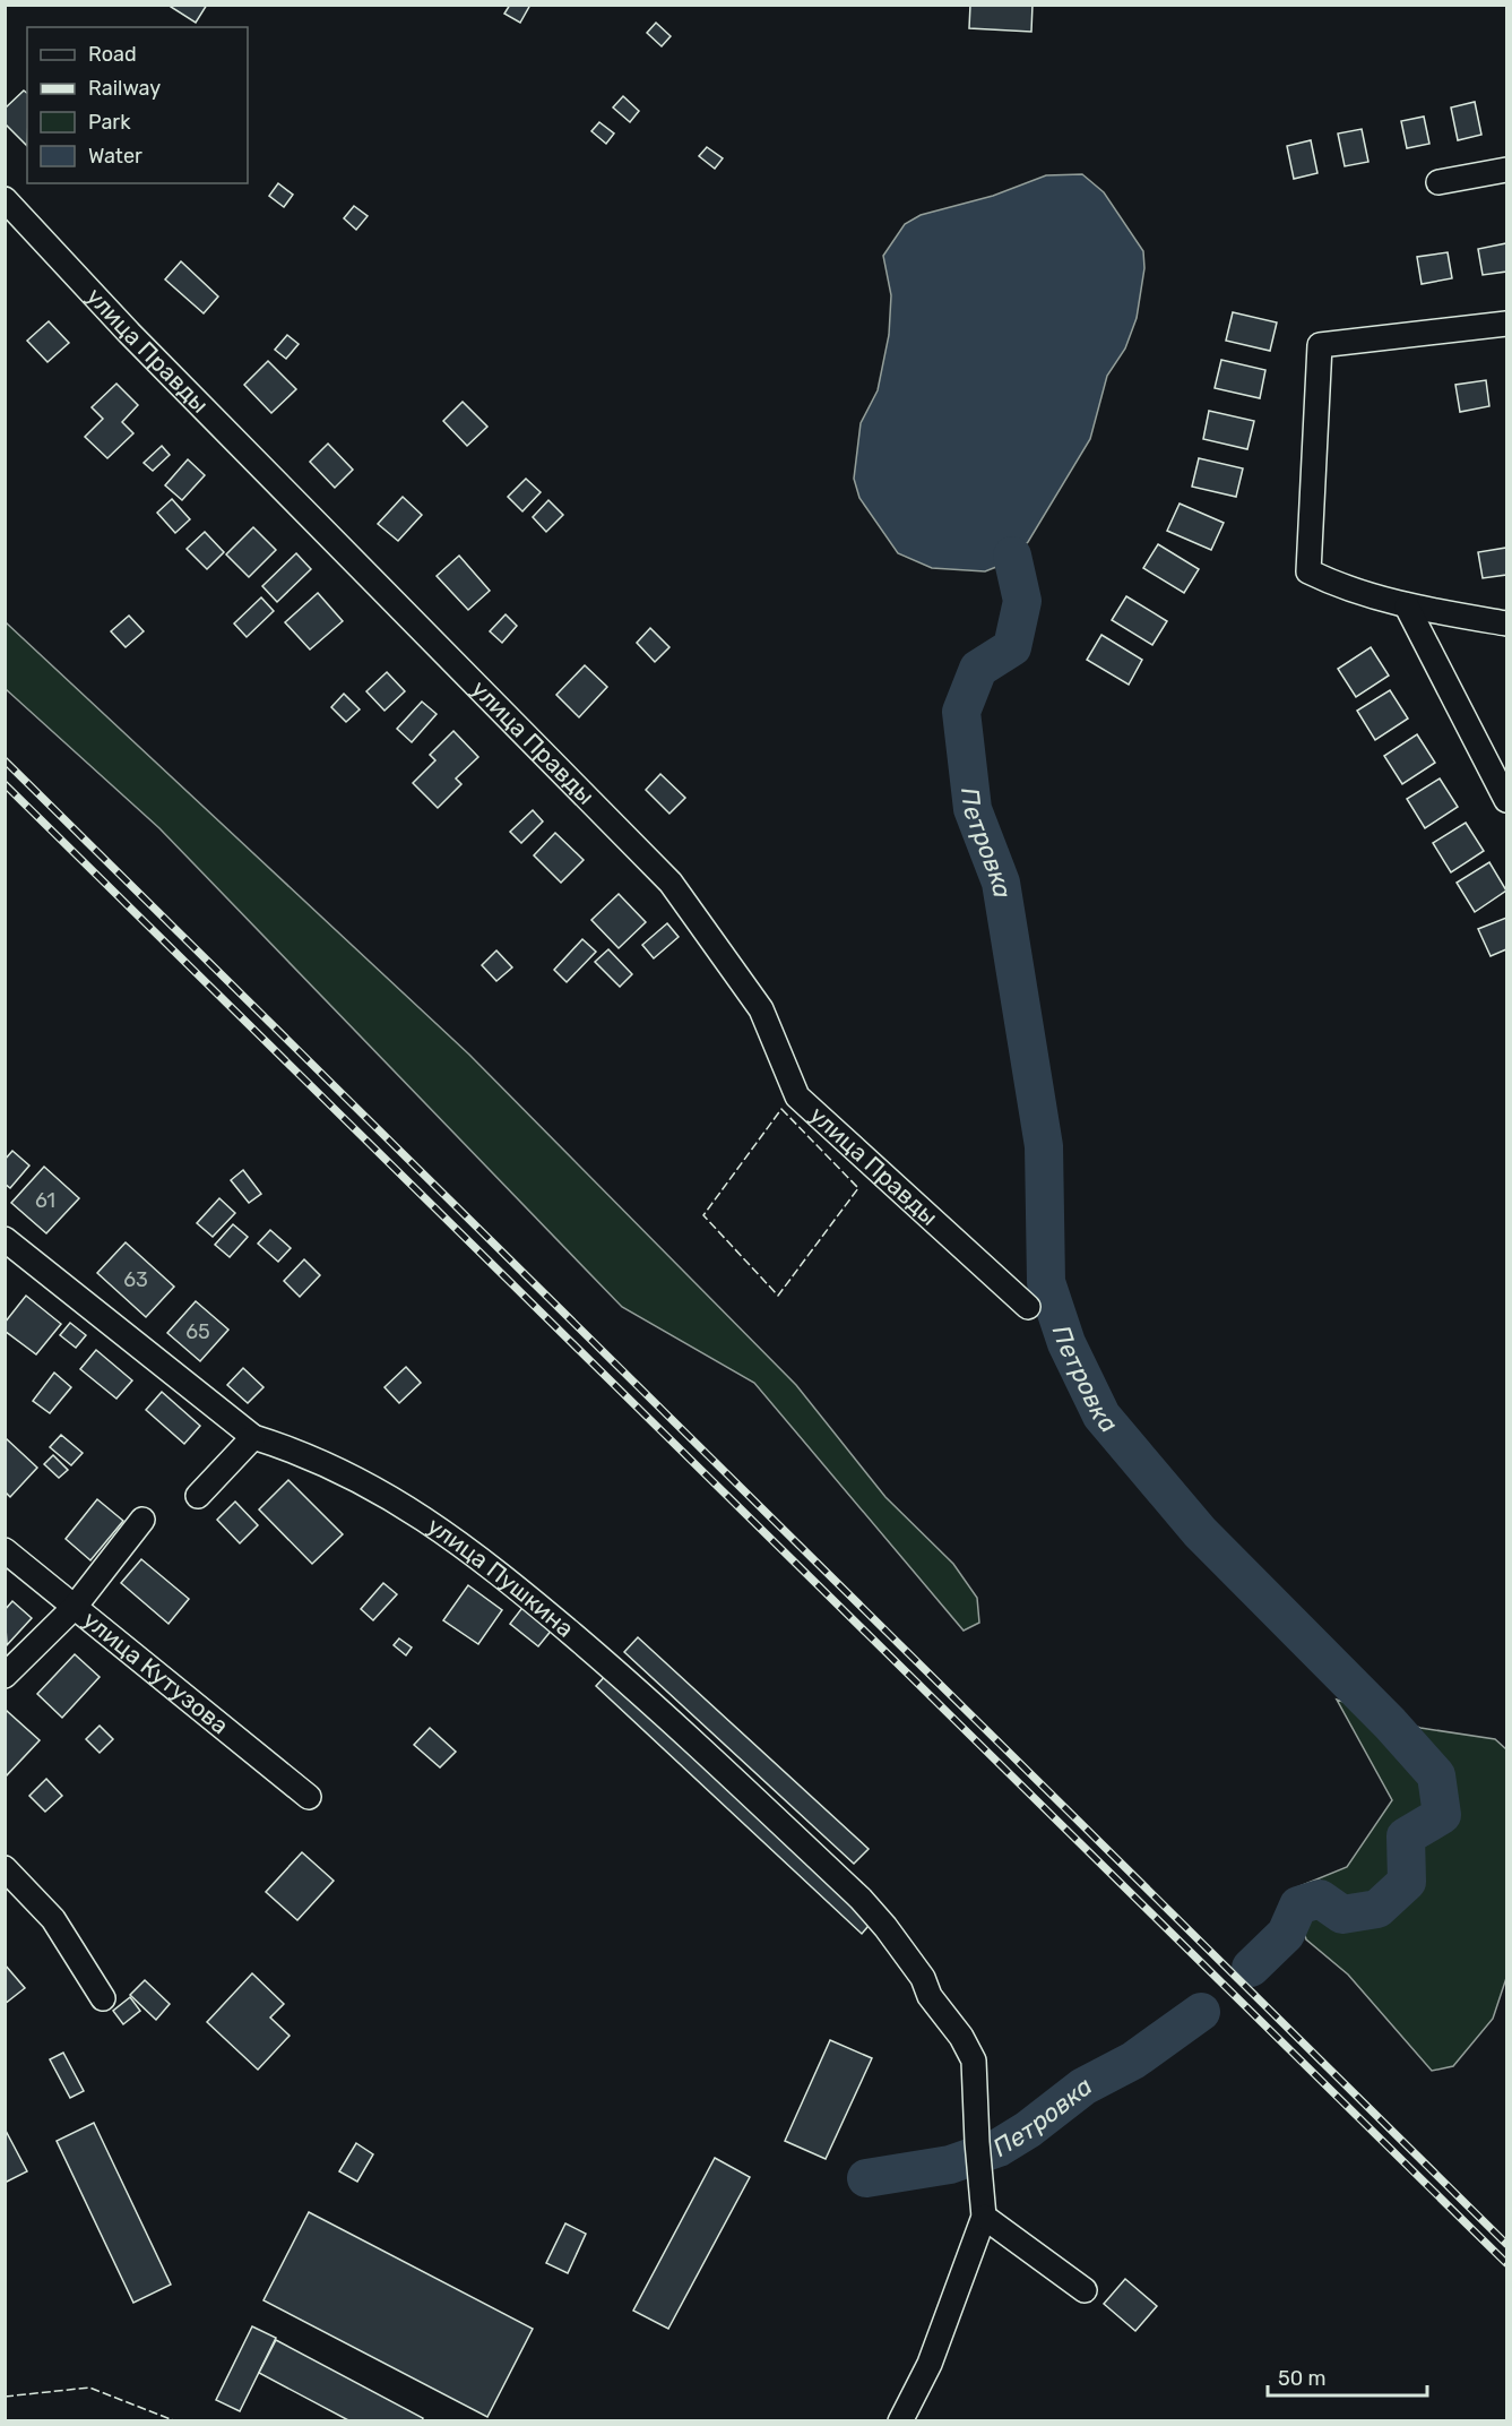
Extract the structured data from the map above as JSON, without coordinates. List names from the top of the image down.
{
  "streets": {
    "street": ["улица Правды", "улица Пушкина", "улица Кутузова"]
  },
  "water": ["Петровка"],
  "house_numbers": ["61", "63", "65"],
  "legend": [
    "Road",
    "Railway",
    "Park",
    "Water"
  ],
  "scale_bar": "50 m"
}
